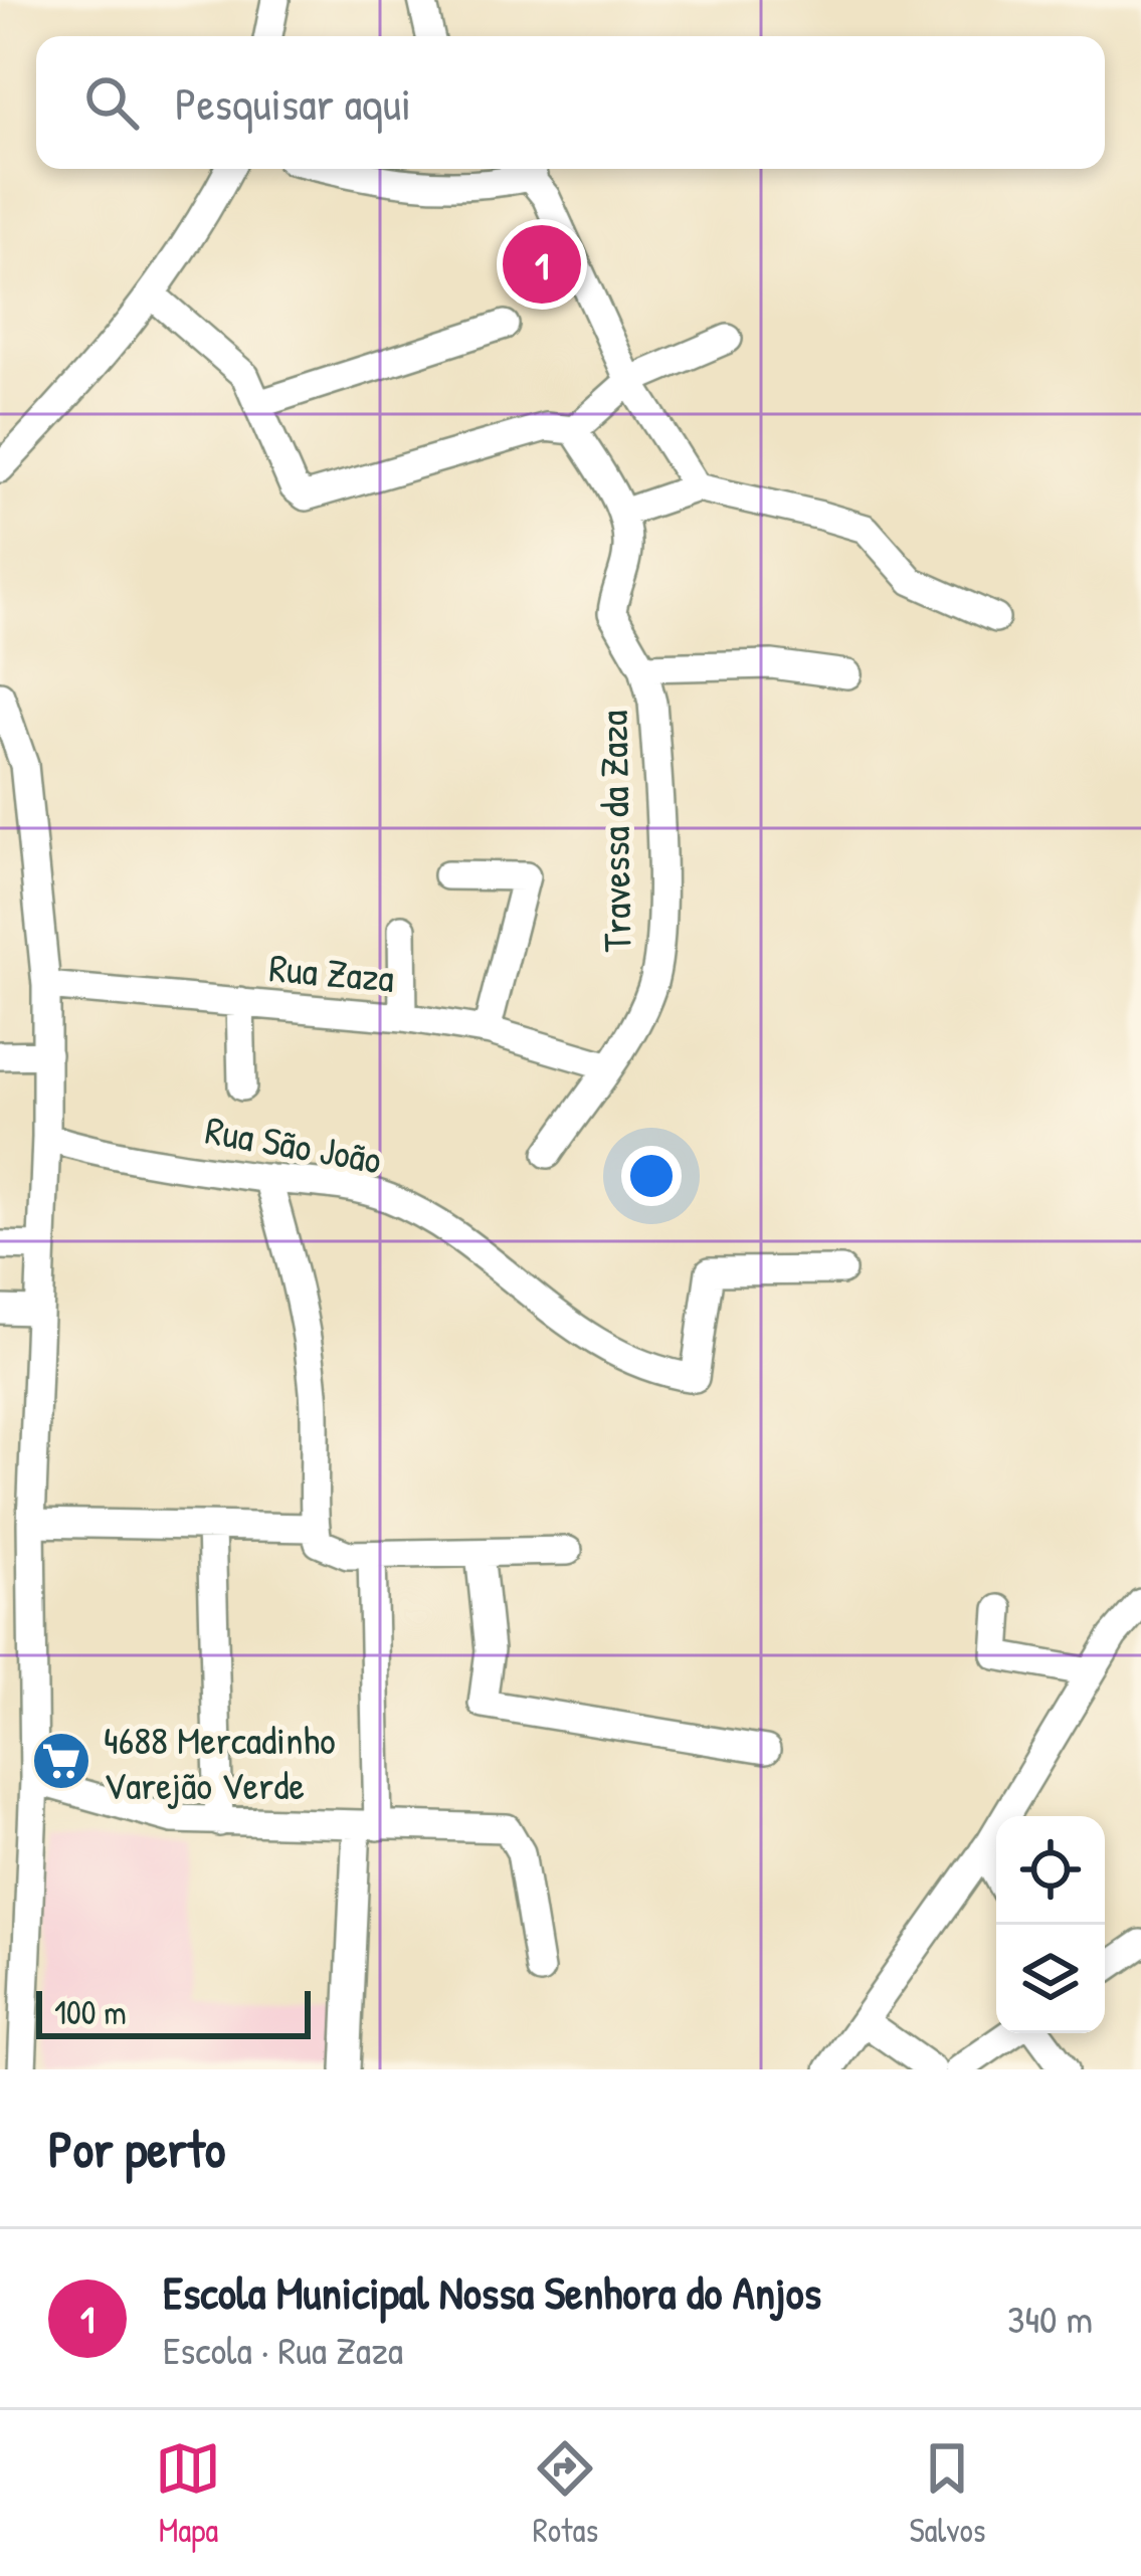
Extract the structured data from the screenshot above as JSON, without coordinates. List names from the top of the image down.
{
  "streets": {
    "street": ["Travessa da Zaza", "Rua Zaza", "Rua São João"]
  },
  "crossings": [
    ["Travessa da Zaza", "Rua Zaza"]
  ],
  "places": {
    "supermarket": ["4688 Mercadinho Varejão Verde"]
  },
  "scale_bar": "100 m",
  "page": {
    "search": "Pesquisar aqui",
    "pins": "1",
    "scale": "100 m",
    "heading": "Por perto",
    "list": [
      {
        "mark": "1",
        "name": "Escola Municipal Nossa Senhora do Anjos",
        "note": "Escola · Rua Zaza",
        "value": "340 m"
      }
    ],
    "nav": ["Mapa", "Rotas", "Salvos"]
  }
}
